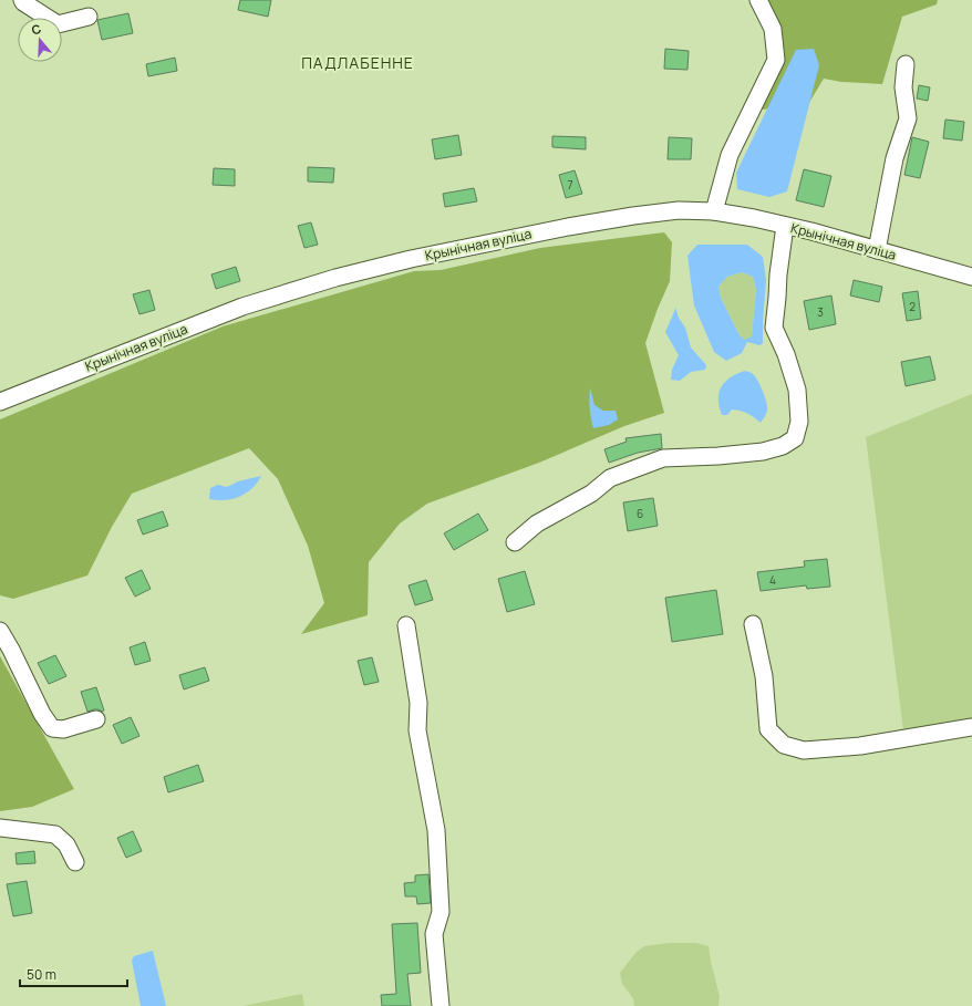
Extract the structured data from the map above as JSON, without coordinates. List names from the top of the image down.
{
  "streets": {
    "street": ["Крынічная вуліца"]
  },
  "districts": ["ПАДЛАБЕННЕ"],
  "house_numbers": [
    "7",
    "2",
    "3",
    "6",
    "4"
  ],
  "scale_bar": "50 m",
  "north": "top"
}
